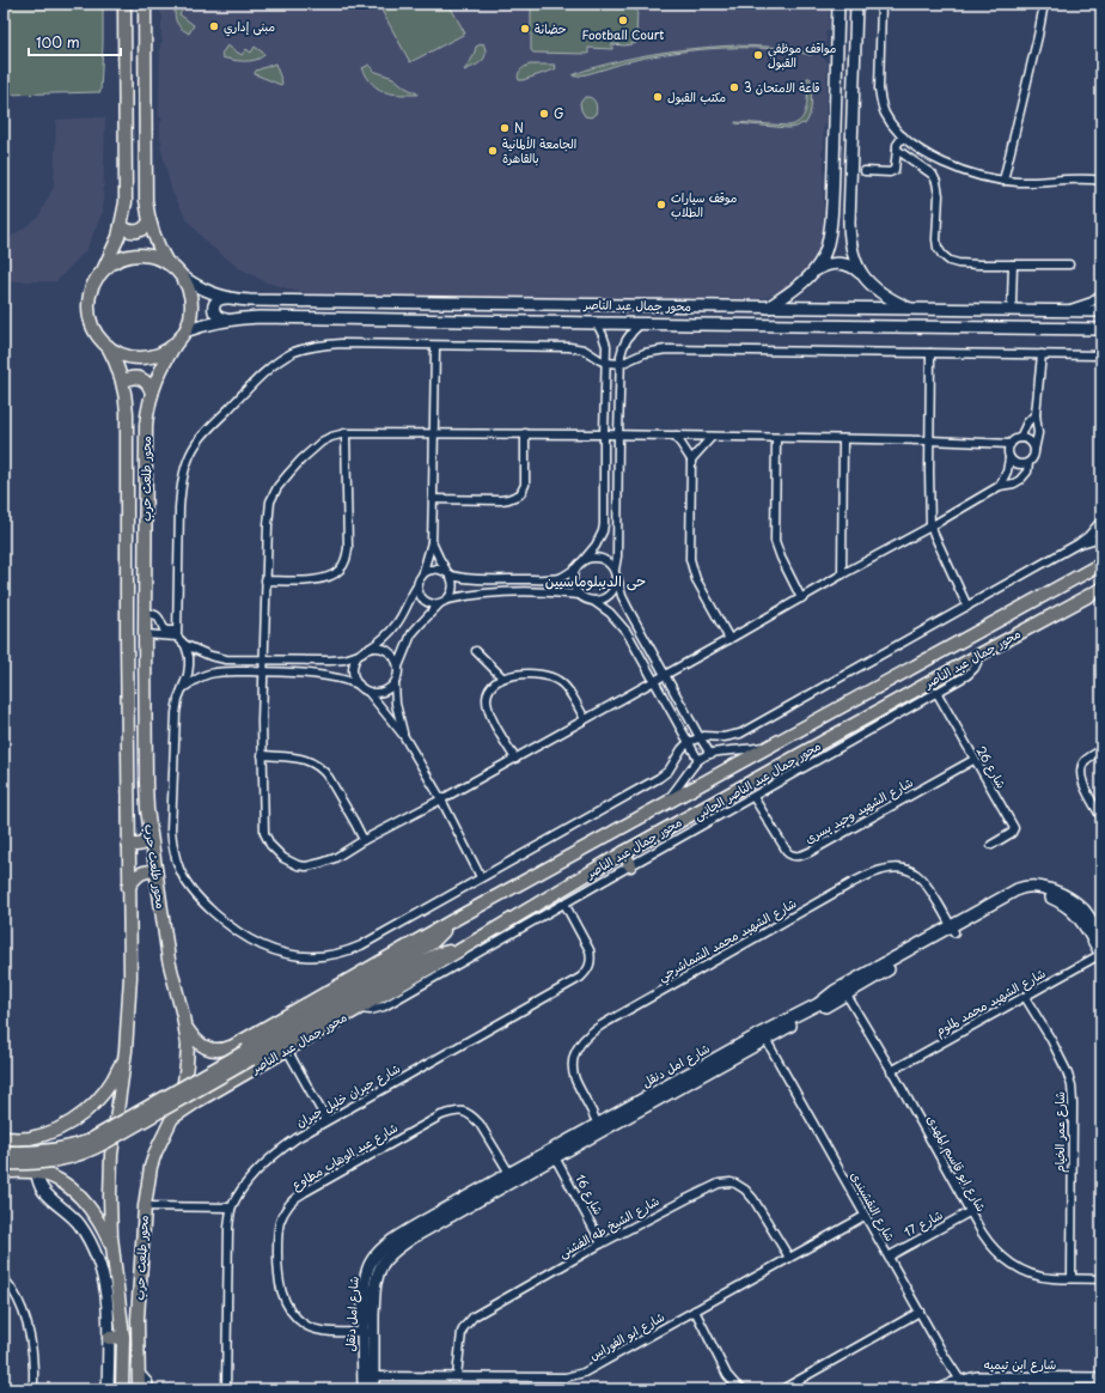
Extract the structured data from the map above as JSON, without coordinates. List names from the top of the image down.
{
  "streets": {
    "main road": [
      "محور جمال عبد الناصر",
      "محور طلعت حرب",
      "شارع امل دنقل",
      "شارع ابن تيميه"
    ],
    "street": [
      "شارع 26",
      "محور جمال عبد الناصر الجانبى",
      "شارع الشهيد وحيد يسرى",
      "شارع الشهيد محمد الشماشرجي",
      "شارع الشهيد محمد لملوم",
      "شارع جبران خليل جبران",
      "شارع عمر الخيام",
      "شارع عبد الوهاب مطاوع",
      "شارع ابو قاسم المهدى",
      "شارع 16",
      "شارع النقشبندى",
      "شارع 17",
      "شارع الشيخ طه الفشنى",
      "شارع ابو الفوراس"
    ]
  },
  "crossings": [
    ["محور جمال عبد الناصر", "محور طلعت حرب"],
    ["محور جمال عبد الناصر", "محور جمال عبد الناصر الجانبى"],
    ["شارع 26", "محور جمال عبد الناصر الجانبى"],
    ["شارع 26", "شارع الشهيد وحيد يسرى"],
    ["محور جمال عبد الناصر الجانبى", "شارع الشهيد وحيد يسرى"],
    ["محور جمال عبد الناصر الجانبى", "شارع جبران خليل جبران"],
    ["شارع الشهيد محمد الشماشرجي", "شارع امل دنقل"],
    ["شارع الشهيد محمد لملوم", "شارع امل دنقل"],
    ["شارع الشهيد محمد لملوم", "شارع عمر الخيام"],
    ["شارع الشهيد محمد لملوم", "شارع ابو قاسم المهدى"],
    ["شارع امل دنقل", "شارع عبد الوهاب مطاوع"],
    ["شارع امل دنقل", "شارع ابو قاسم المهدى"],
    ["شارع امل دنقل", "شارع 16"],
    ["شارع امل دنقل", "شارع النقشبندى"],
    ["شارع امل دنقل", "شارع ابو الفوراس"],
    ["شارع عمر الخيام", "شارع ابو قاسم المهدى"],
    ["شارع ابو قاسم المهدى", "شارع 17"],
    ["شارع 16", "شارع الشيخ طه الفشنى"],
    ["شارع النقشبندى", "شارع 17"],
    ["شارع النقشبندى", "شارع ابو الفوراس"],
    ["شارع النقشبندى", "شارع ابن تيميه"],
    ["شارع الشيخ طه الفشنى", "شارع ابو الفوراس"]
  ],
  "districts": ["حى الديبلوماسيين"],
  "places": [
    "Football Court",
    "مبنى إداري",
    "حضانة",
    "مواقف موظفي القبول",
    "قاعة الامتحان 3",
    "مكتب القبول",
    "G",
    "N",
    "الجامعة الألمانية بالقاهرة",
    "موقف سيارات الطلاب"
  ],
  "scale_bar": "100 m"
}
